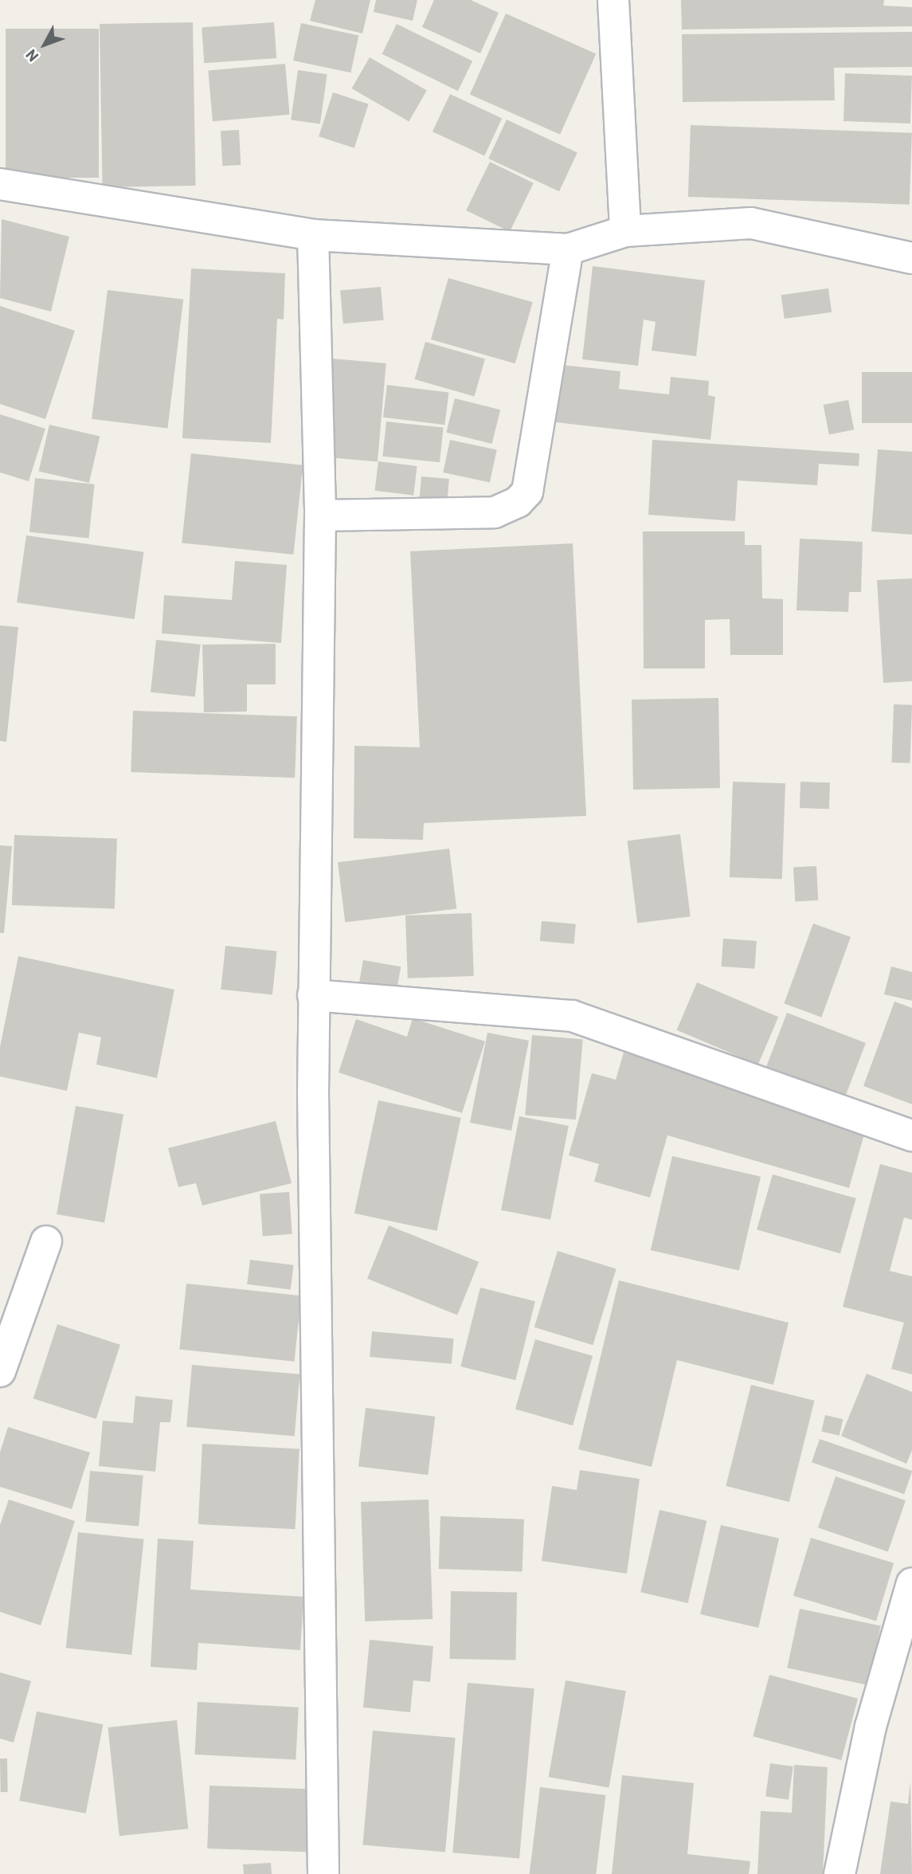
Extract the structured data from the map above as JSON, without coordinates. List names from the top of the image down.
{
  "north": "bottom left"
}
